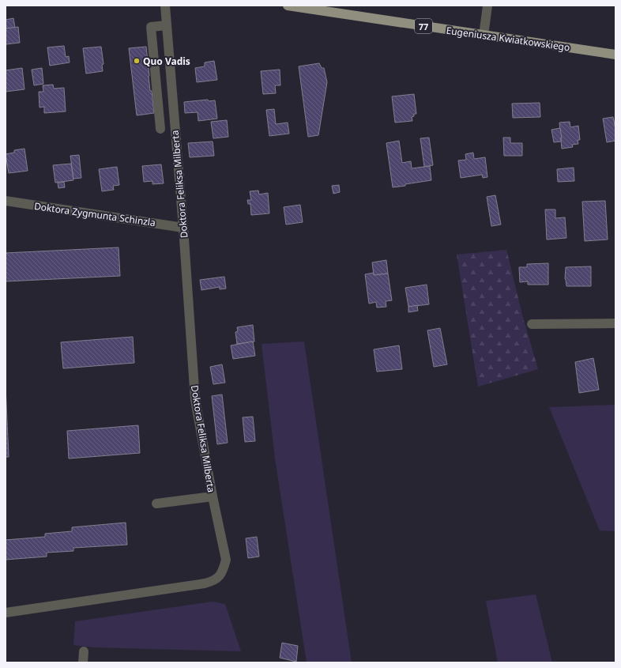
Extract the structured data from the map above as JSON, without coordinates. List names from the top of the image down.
{
  "streets": {
    "main road": ["77", "Eugeniusza Kwiatkowskiego"],
    "street": ["Doktora Feliksa Milberta", "Doktora Zygmunta Schinzla"]
  },
  "crossings": [
    ["Doktora Feliksa Milberta", "Doktora Zygmunta Schinzla"]
  ],
  "places": ["Quo Vadis"]
}
